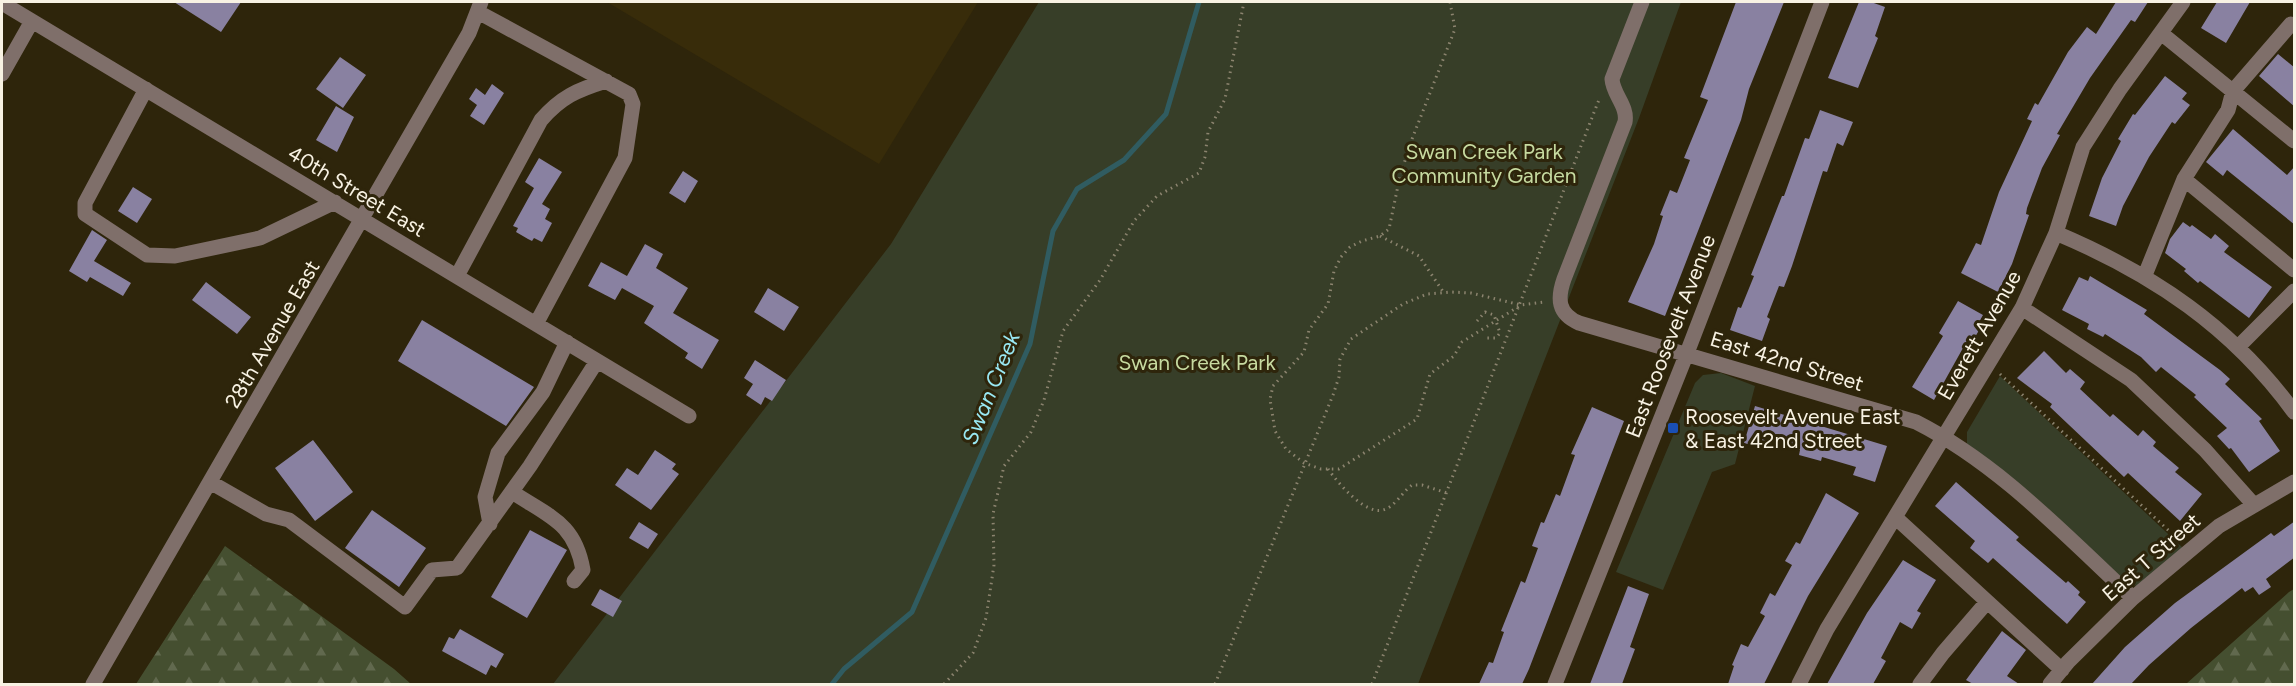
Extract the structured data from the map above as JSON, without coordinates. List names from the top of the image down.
{
  "streets": {
    "street": [
      "40th Street East",
      "28th Avenue East",
      "Everett Avenue",
      "East Roosevelt Avenue",
      "East 42nd Street",
      "East T Street"
    ]
  },
  "crossings": [
    ["40th Street East", "28th Avenue East"],
    ["Everett Avenue", "East 42nd Street"],
    ["East Roosevelt Avenue", "East 42nd Street"],
    ["East 42nd Street", "East T Street"]
  ],
  "water": ["Swan Creek"],
  "parks": ["Swan Creek Park Community Garden", "Swan Creek Park"],
  "places": {
    "transit": ["Roosevelt Avenue East & East 42nd Street"]
  }
}
